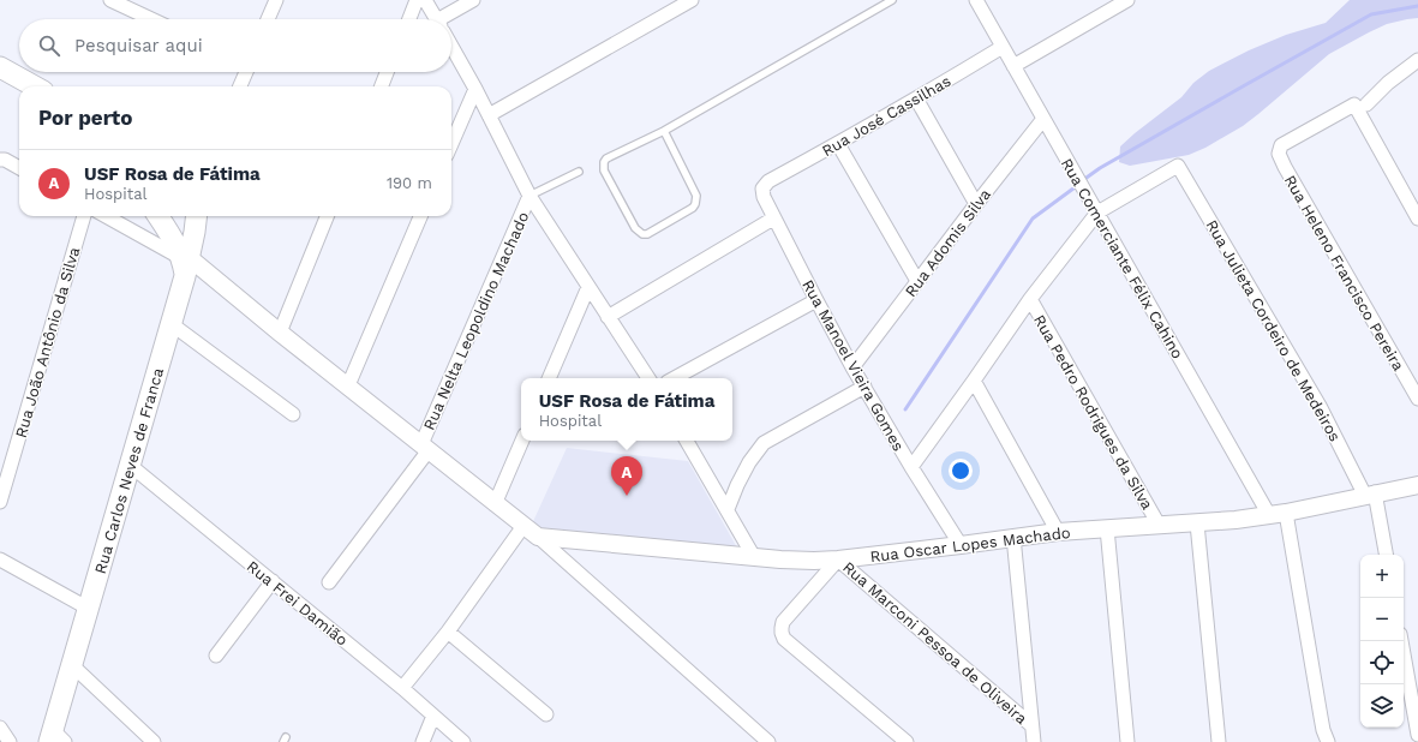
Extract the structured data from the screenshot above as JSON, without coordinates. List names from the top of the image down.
{
  "streets": {
    "main road": ["Rua Carlos Neves de Franca"],
    "street": [
      "Rua José Cassilhas",
      "Rua Adomis Silva",
      "Rua Comerciante Félix Cahino",
      "Rua Heleno Francisco Pereira",
      "Rua Nelta Leopoldino Machado",
      "Rua Julieta Cordeiro de Medeiros",
      "Rua João Antônio da Silva",
      "Rua Manoel Vieira Gomes",
      "Rua Pedro Rodrigues da Silva",
      "Rua Oscar Lopes Machado",
      "Rua Frei Damião",
      "Rua Marconi Pessoa de Oliveira"
    ]
  },
  "crossings": [
    ["Rua José Cassilhas", "Rua Comerciante Félix Cahino"],
    ["Rua José Cassilhas", "Rua Manoel Vieira Gomes"],
    ["Rua Adomis Silva", "Rua Comerciante Félix Cahino"],
    ["Rua Adomis Silva", "Rua Manoel Vieira Gomes"],
    ["Rua Comerciante Félix Cahino", "Rua Julieta Cordeiro de Medeiros"],
    ["Rua Comerciante Félix Cahino", "Rua Oscar Lopes Machado"],
    ["Rua Julieta Cordeiro de Medeiros", "Rua Oscar Lopes Machado"],
    ["Rua Manoel Vieira Gomes", "Rua Oscar Lopes Machado"],
    ["Rua Pedro Rodrigues da Silva", "Rua Oscar Lopes Machado"],
    ["Rua Carlos Neves de Franca", "Rua Frei Damião"],
    ["Rua Oscar Lopes Machado", "Rua Marconi Pessoa de Oliveira"]
  ],
  "page": {
    "search": "Pesquisar aqui",
    "heading": "Por perto",
    "list": [
      {
        "mark": "A",
        "name": "USF Rosa de Fátima",
        "note": "Hospital",
        "value": "190 m"
      }
    ],
    "popup": ["USF Rosa de Fátima", "Hospital"],
    "pins": "A",
    "map_buttons": ["+", "−"]
  }
}
